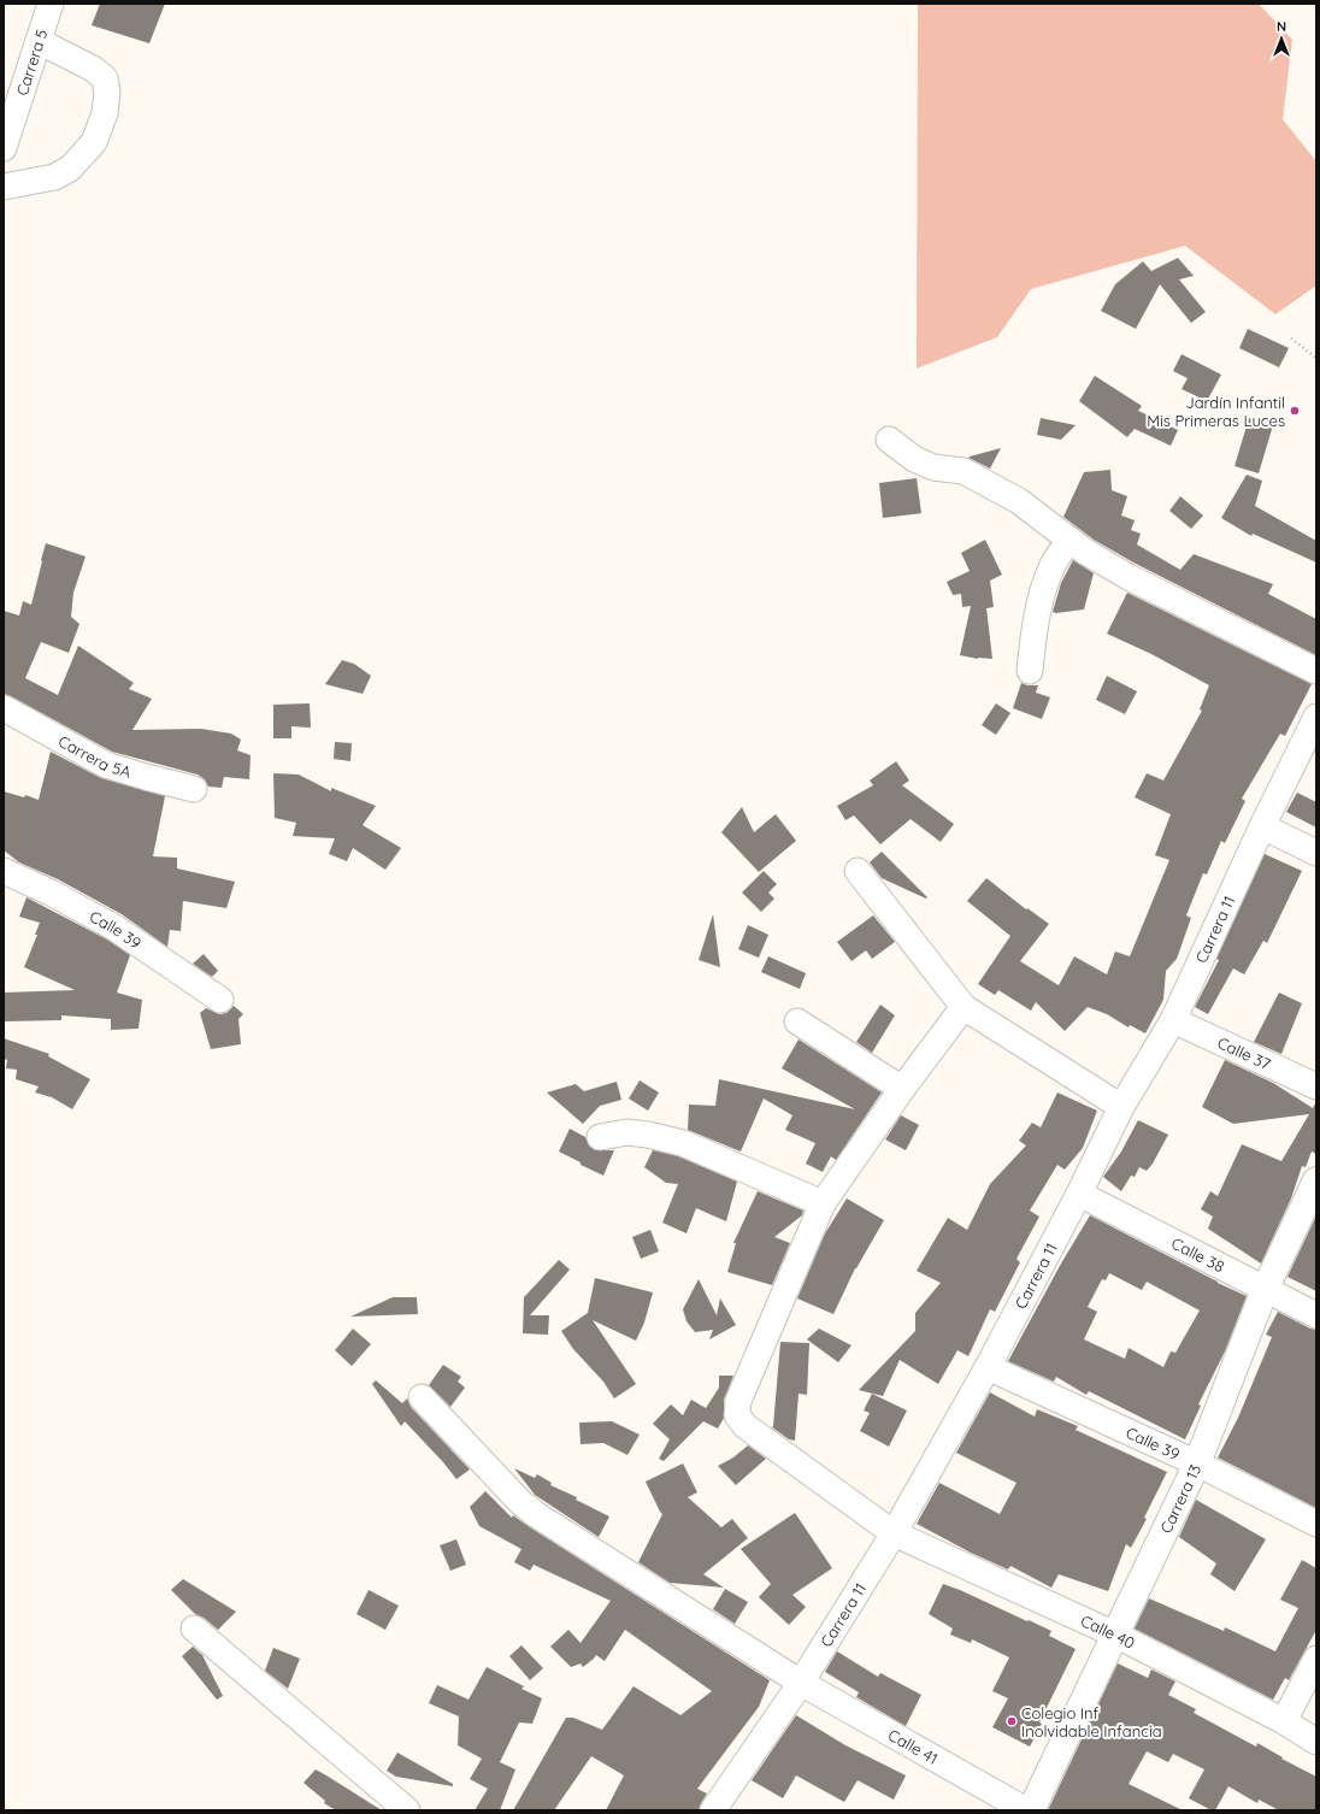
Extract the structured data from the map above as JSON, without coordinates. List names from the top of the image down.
{
  "streets": {
    "street": [
      "Carrera 5",
      "Carrera 5A",
      "Carrera 11",
      "Calle 39",
      "Calle 37",
      "Calle 38",
      "Carrera 13",
      "Calle 40",
      "Calle 41"
    ]
  },
  "crossings": [
    ["Carrera 11", "Calle 39"],
    ["Carrera 11", "Calle 37"],
    ["Carrera 11", "Calle 38"],
    ["Carrera 11", "Calle 40"],
    ["Carrera 11", "Calle 41"],
    ["Calle 39", "Carrera 13"],
    ["Calle 38", "Carrera 13"],
    ["Carrera 13", "Calle 40"]
  ],
  "places": ["Jardín Infantil Mis Primeras Luces", "Colegio Inf Inolvidable Infancia"],
  "north": "top"
}
